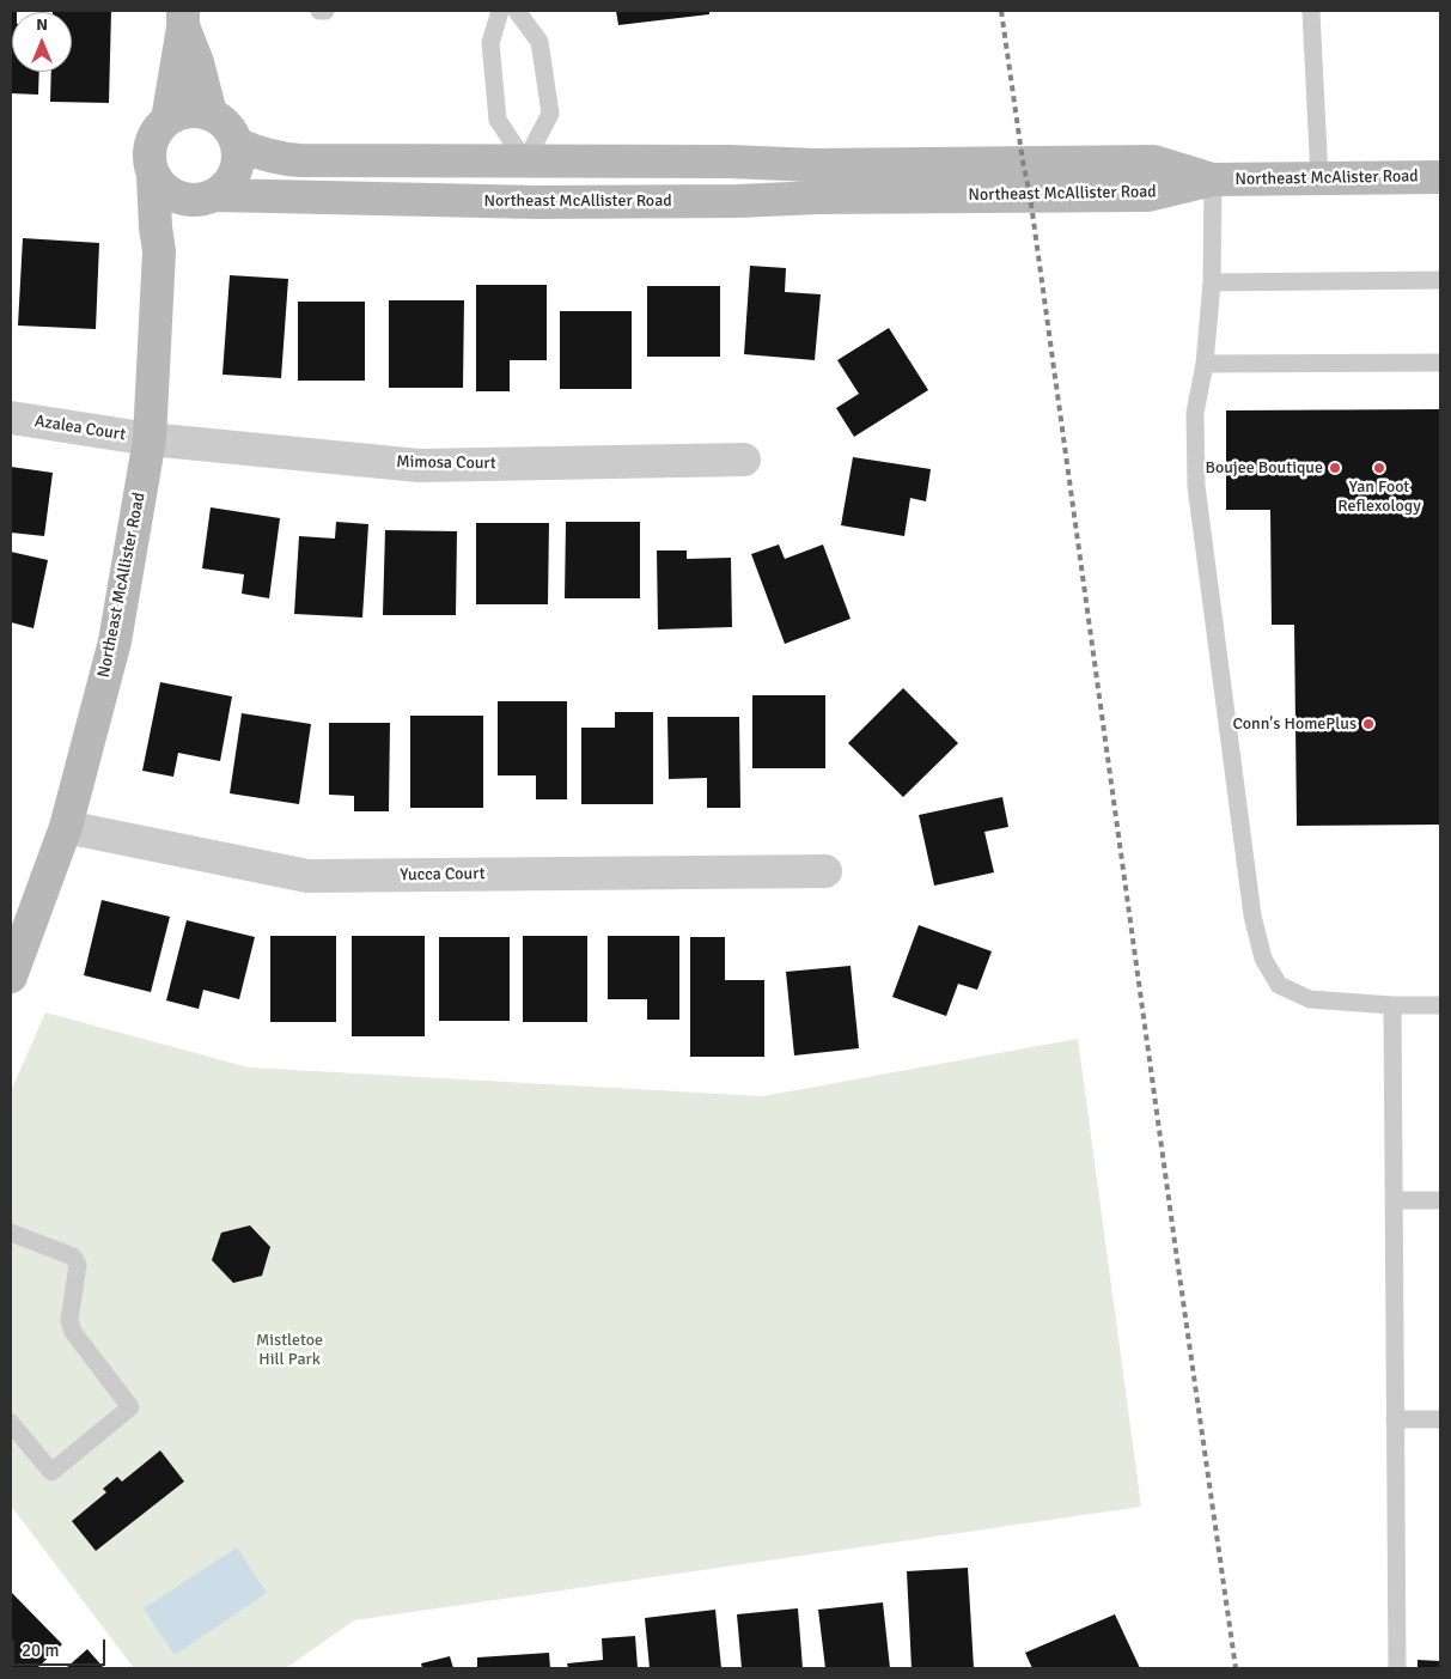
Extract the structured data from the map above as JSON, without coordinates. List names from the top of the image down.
{
  "streets": {
    "street": [
      "Northeast McAlister Road",
      "Northeast McAllister Road",
      "Azalea Court",
      "Mimosa Court",
      "Yucca Court"
    ]
  },
  "crossings": [
    ["Northeast McAlister Road", "Northeast McAllister Road"],
    ["Northeast McAllister Road", "Azalea Court"],
    ["Northeast McAllister Road", "Mimosa Court"],
    ["Northeast McAllister Road", "Yucca Court"],
    ["Azalea Court", "Mimosa Court"]
  ],
  "parks": ["Mistletoe Hill Park"],
  "places": ["Boujee Boutique", "Yan Foot Reflexology", "Conn's HomePlus"],
  "scale_bar": "20 m",
  "north": "top"
}
